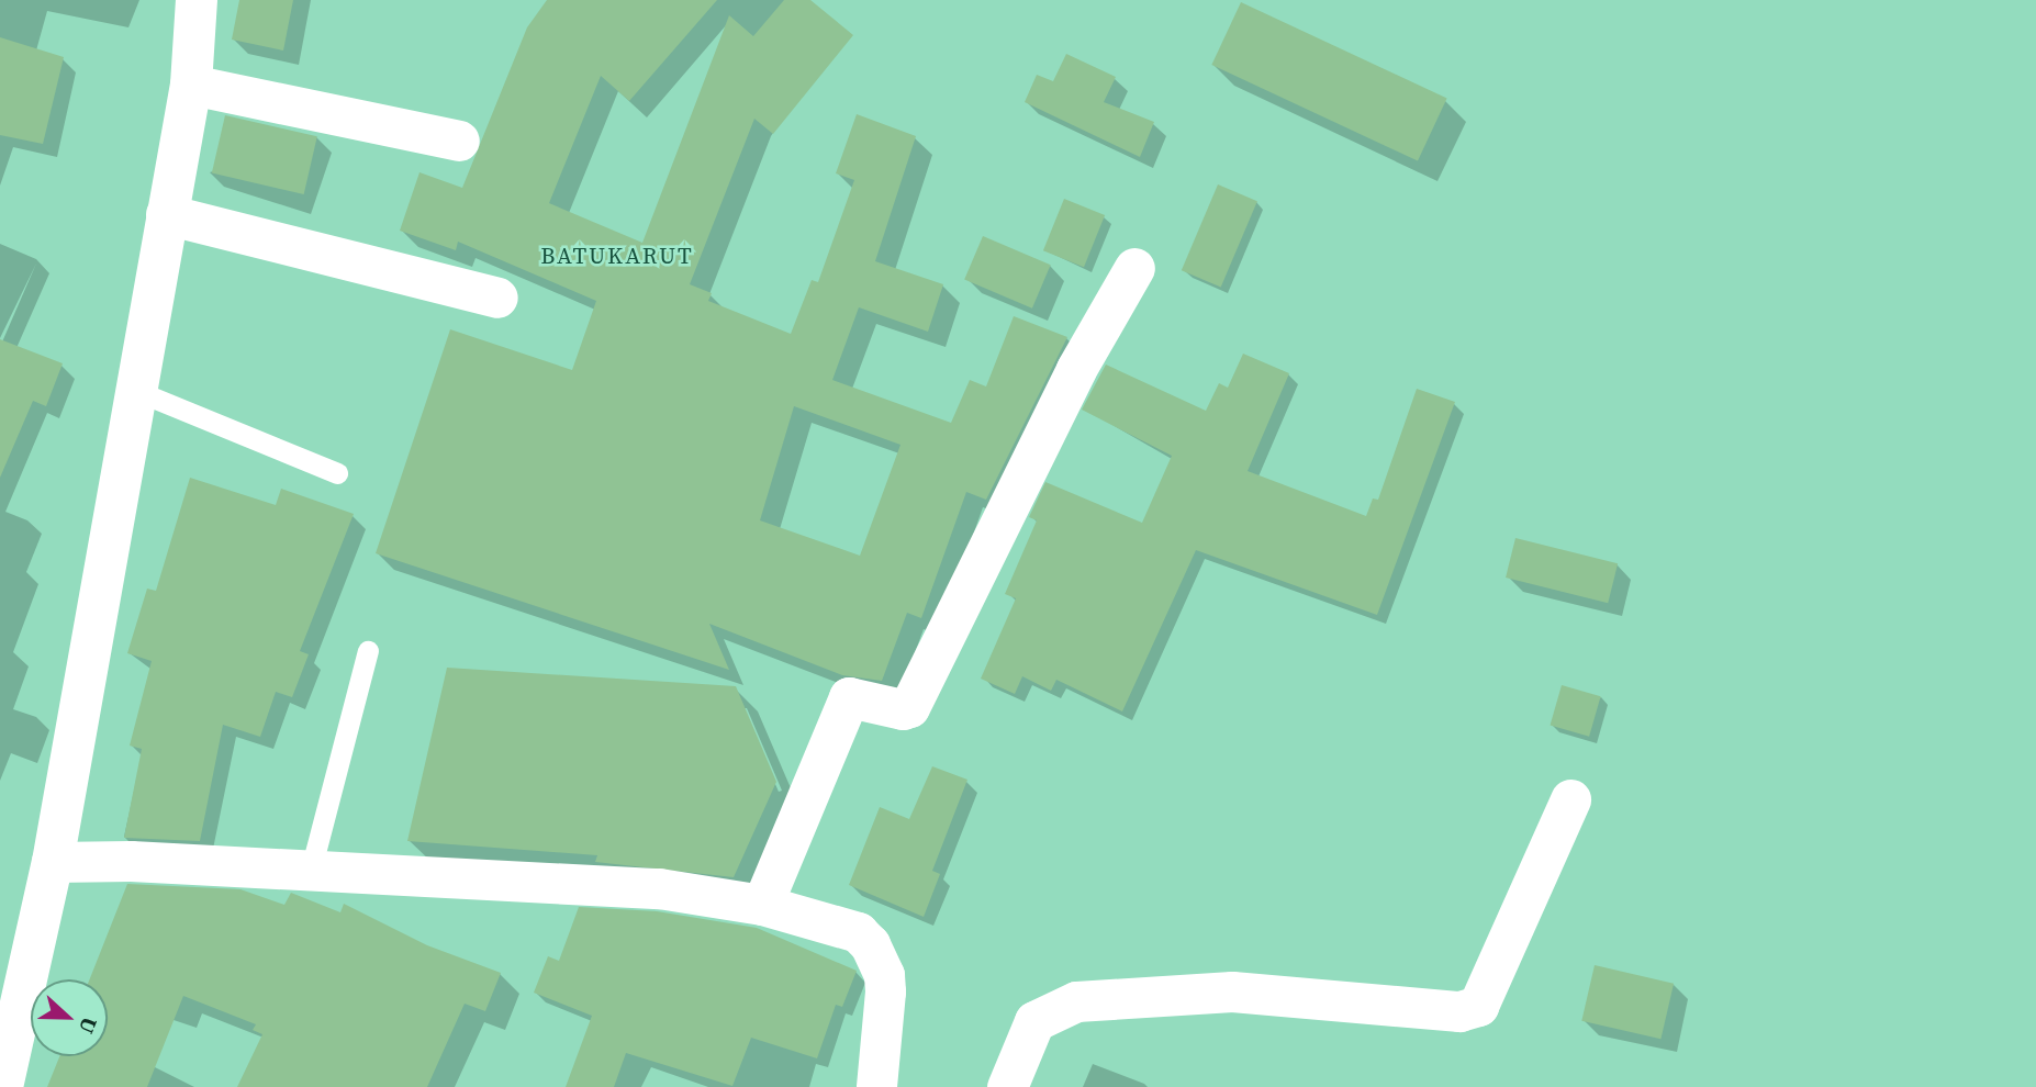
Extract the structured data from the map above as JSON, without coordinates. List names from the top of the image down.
{
  "districts": ["BATUKARUT"],
  "north": "right"
}
